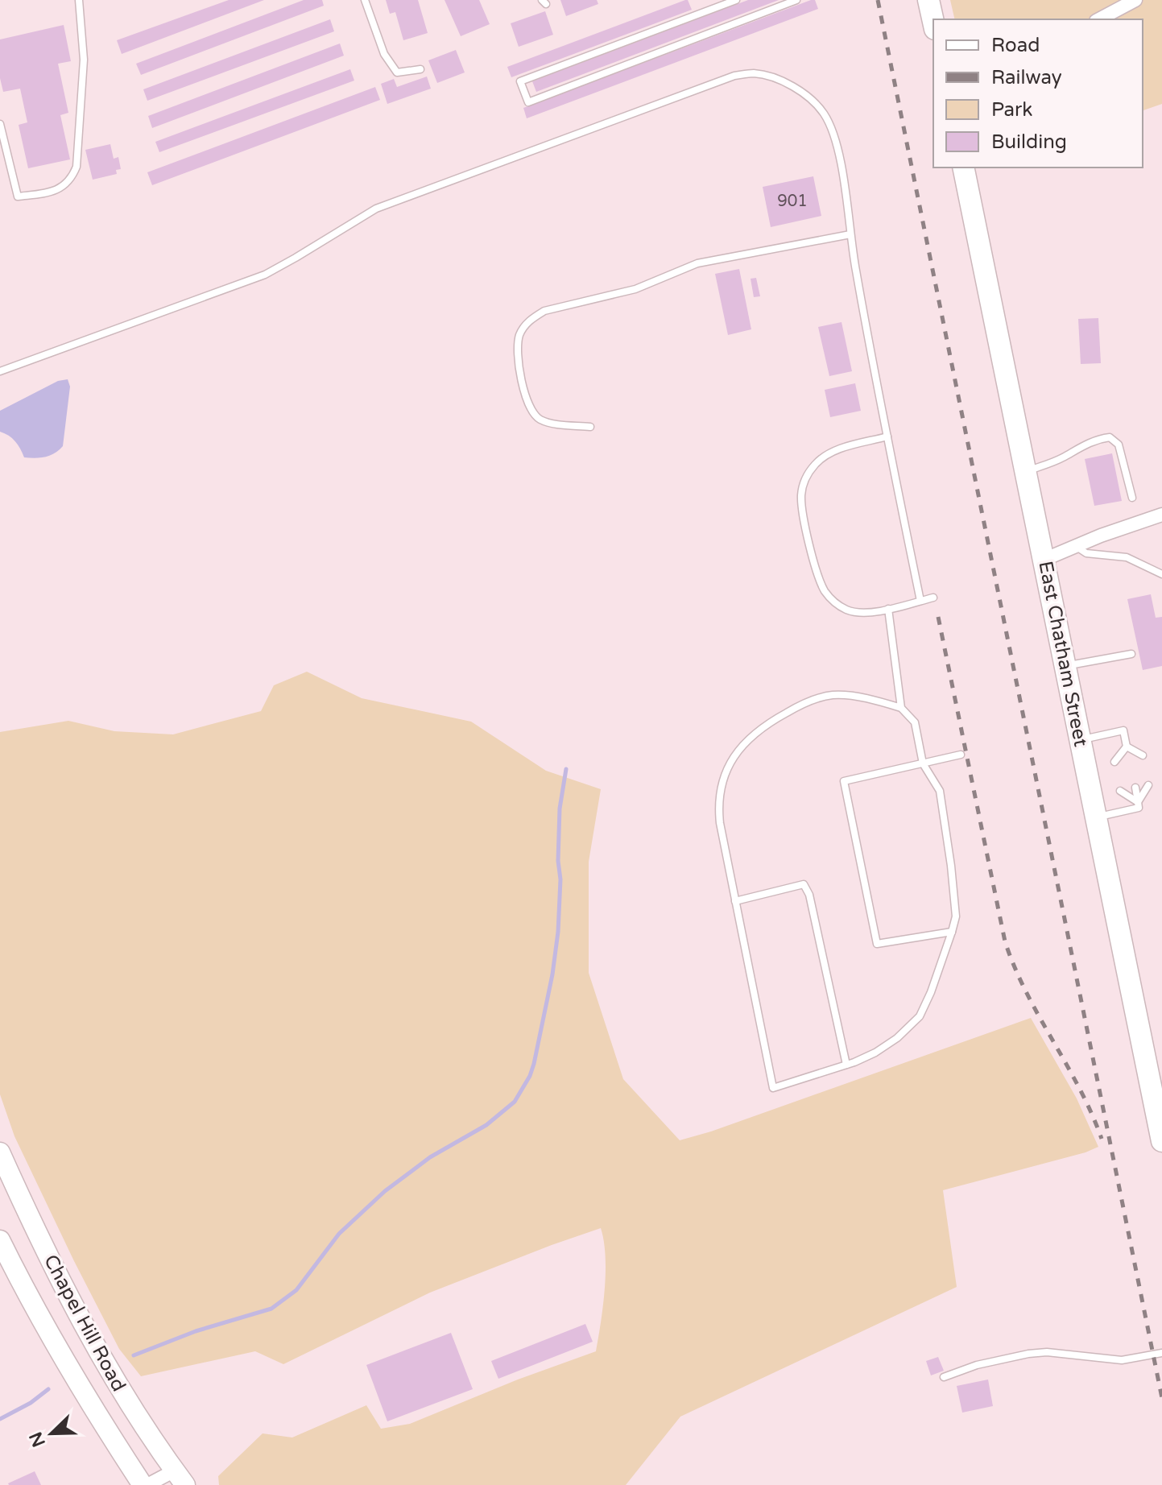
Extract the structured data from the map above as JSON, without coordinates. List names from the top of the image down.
{
  "streets": {
    "main road": ["East Chatham Street", "Chapel Hill Road"]
  },
  "house_numbers": ["901"],
  "legend": [
    "Road",
    "Railway",
    "Park",
    "Building"
  ],
  "north": "bottom left"
}
